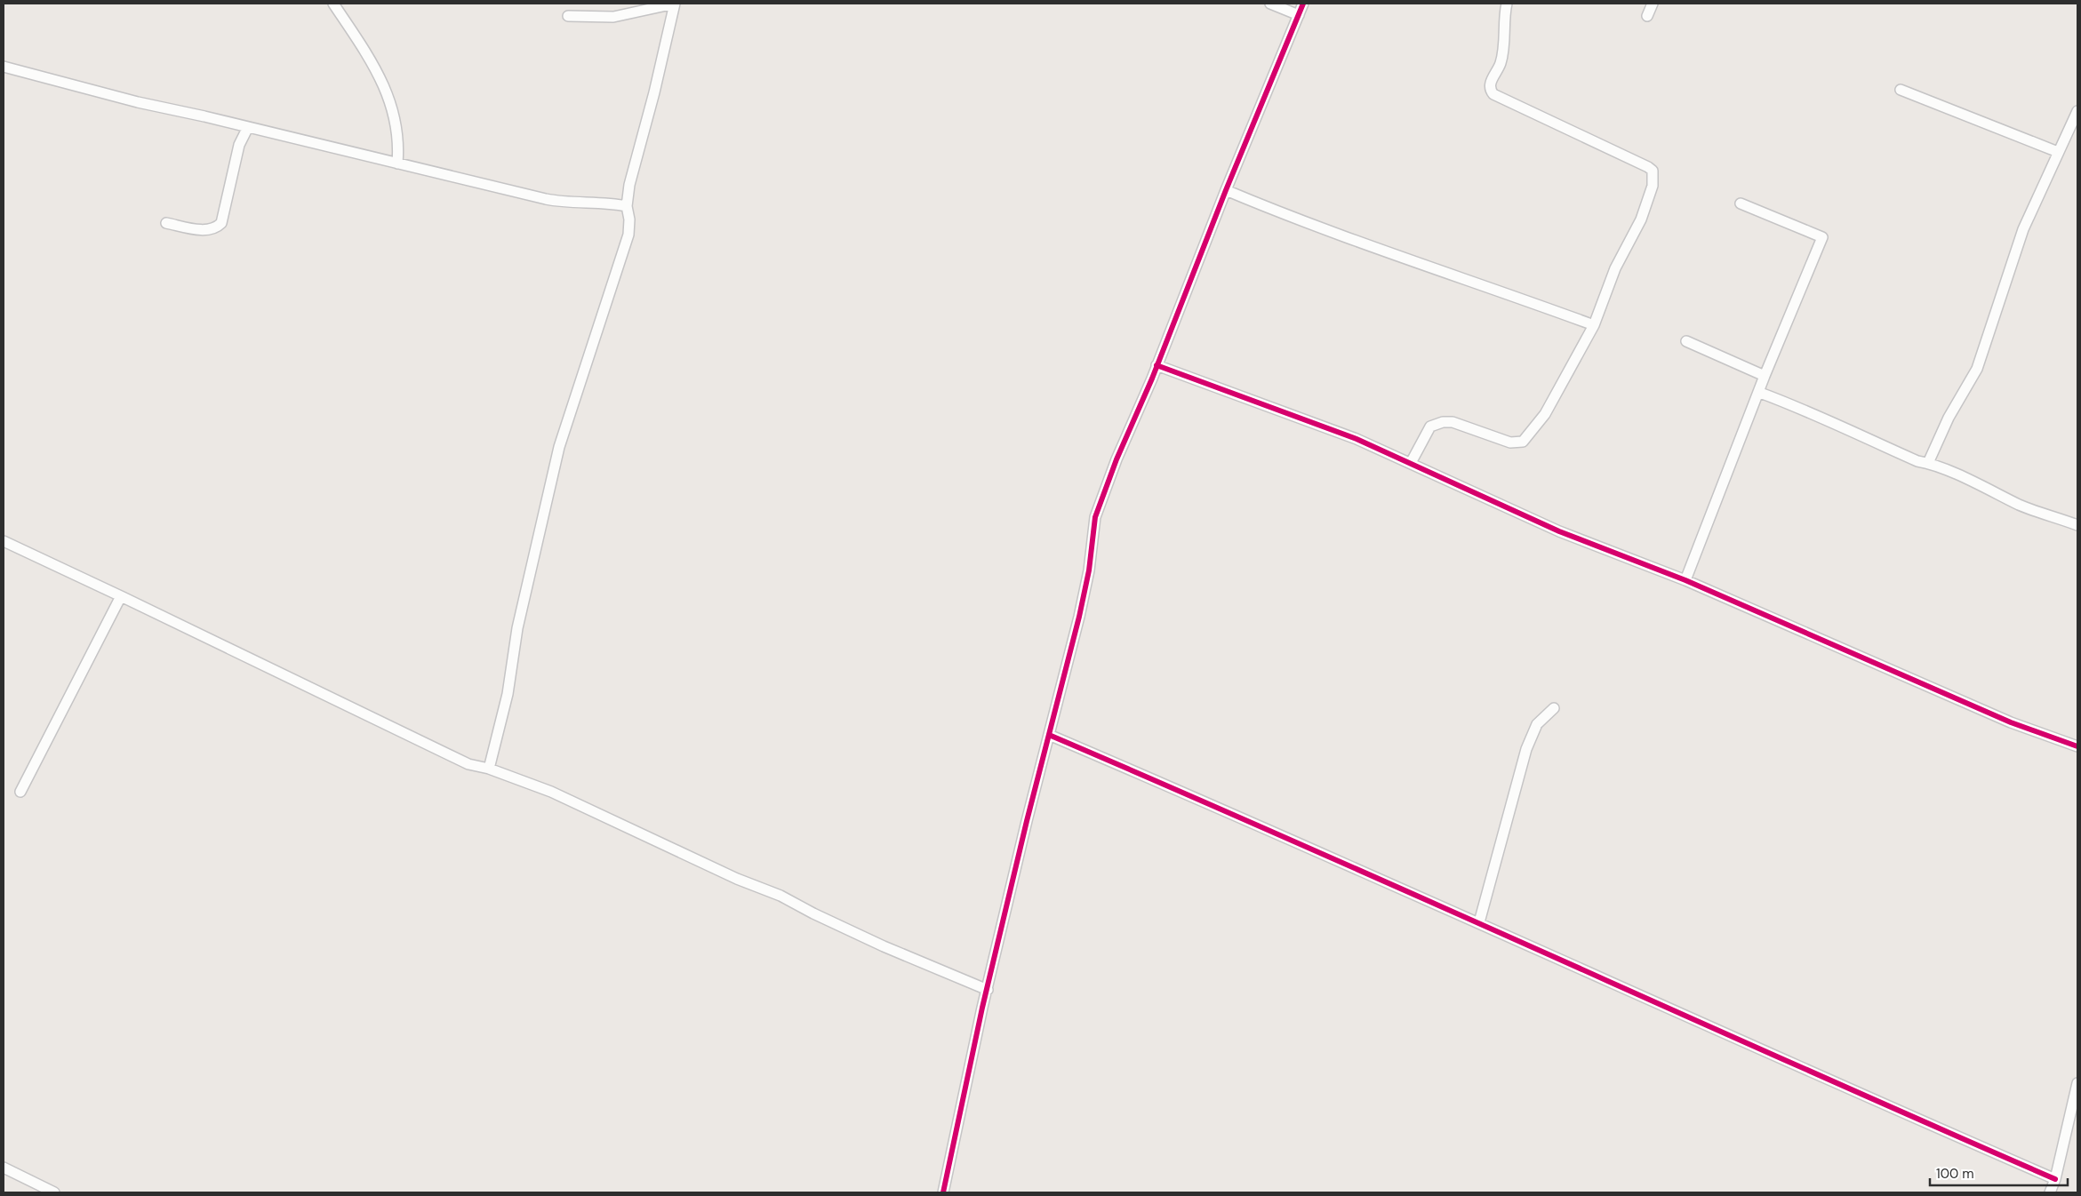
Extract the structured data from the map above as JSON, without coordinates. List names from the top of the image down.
{
  "scale_bar": "100 m"
}
